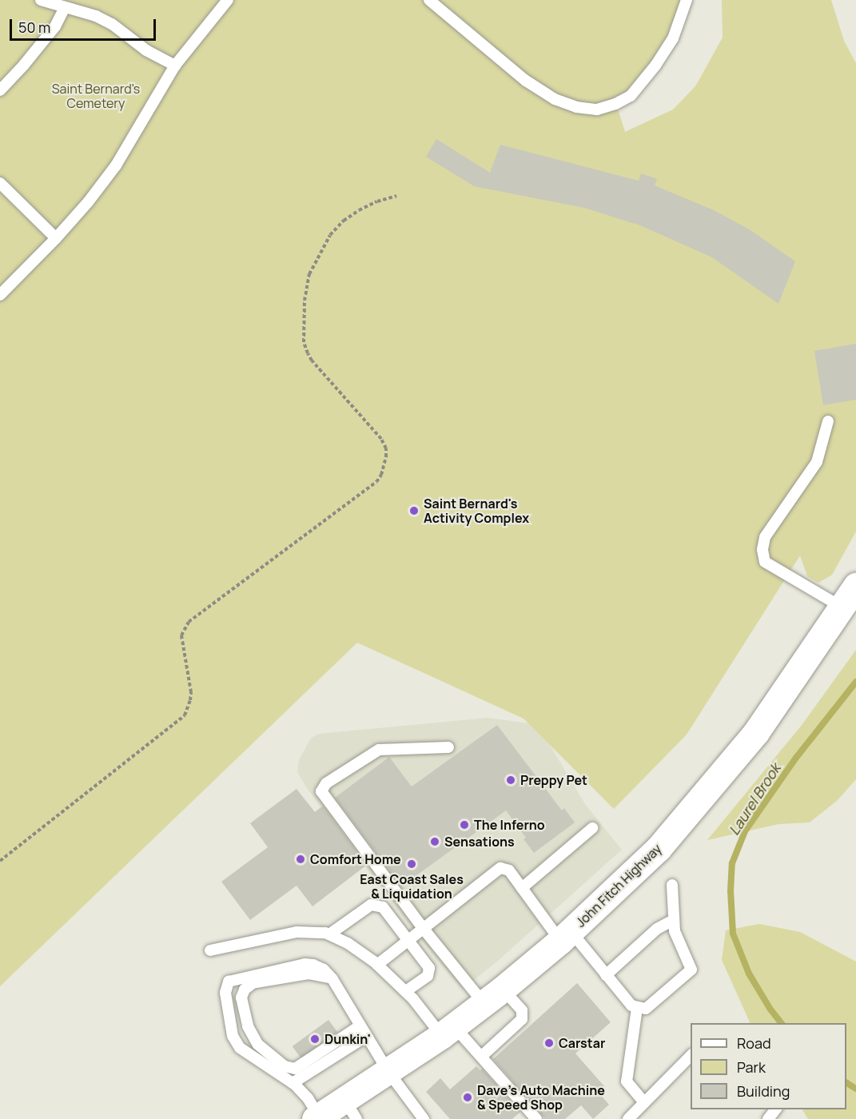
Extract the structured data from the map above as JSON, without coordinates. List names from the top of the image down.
{
  "streets": {
    "main road": ["John Fitch Highway"]
  },
  "water": ["Laurel Brook"],
  "parks": ["Saint Bernard's Cemetery"],
  "places": [
    "Saint Bernard's Activity Complex",
    "Preppy Pet",
    "The Inferno",
    "Sensations",
    "Comfort Home",
    "East Coast Sales & Liquidation",
    "Dunkin'",
    "Carstar",
    "Dave's Auto Machine & Speed Shop"
  ],
  "legend": ["Road", "Park", "Building"],
  "scale_bar": "50 m"
}
